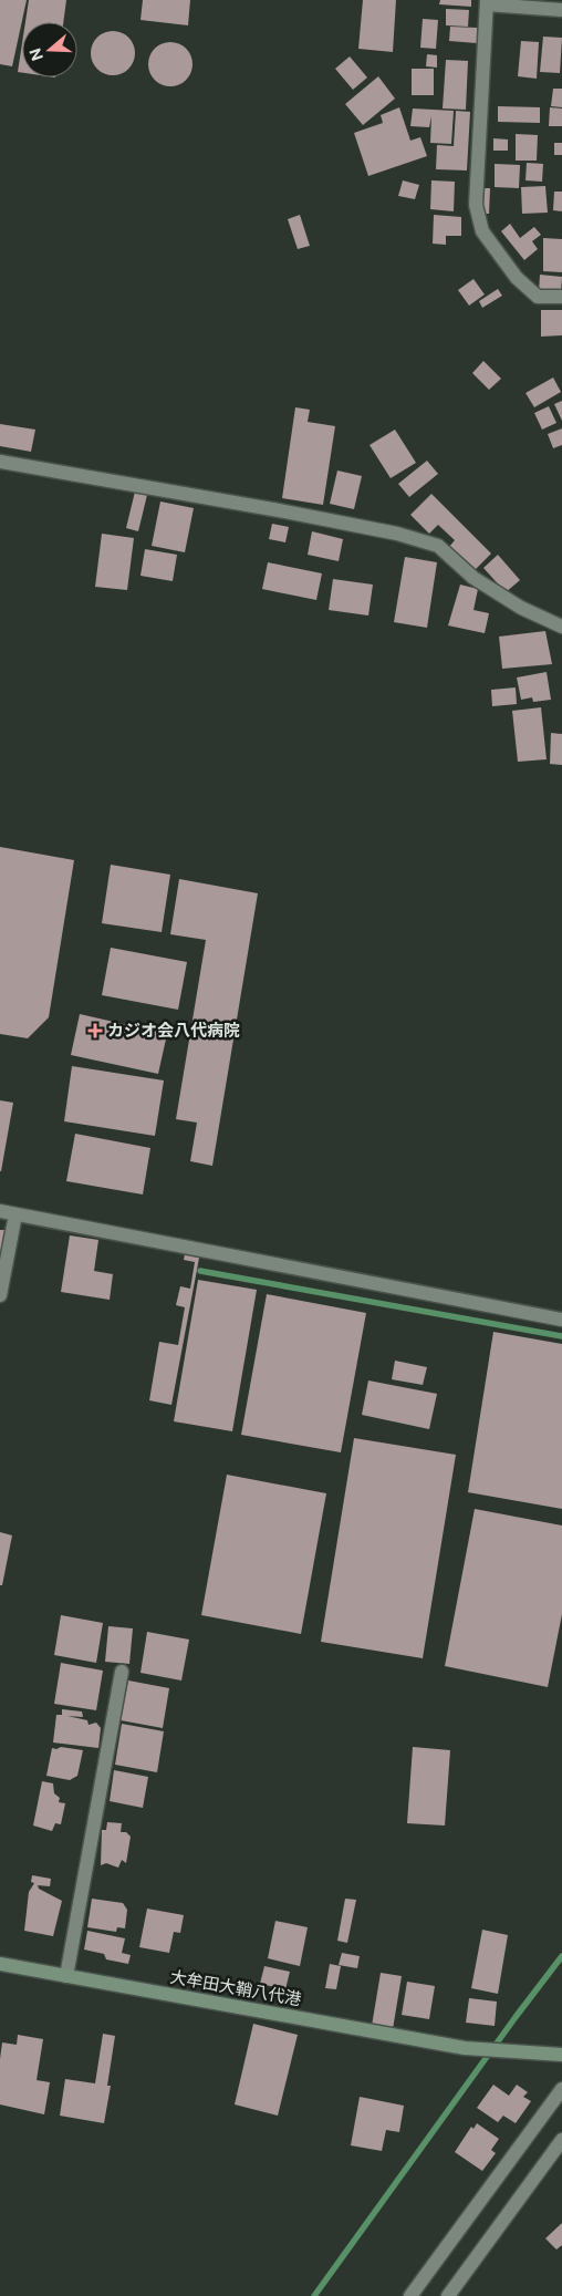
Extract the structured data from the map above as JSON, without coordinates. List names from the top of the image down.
{
  "streets": {
    "main road": ["大牟田大鞘八代港"]
  },
  "places": {
    "health": ["カジオ会八代病院"]
  },
  "north": "left"
}
